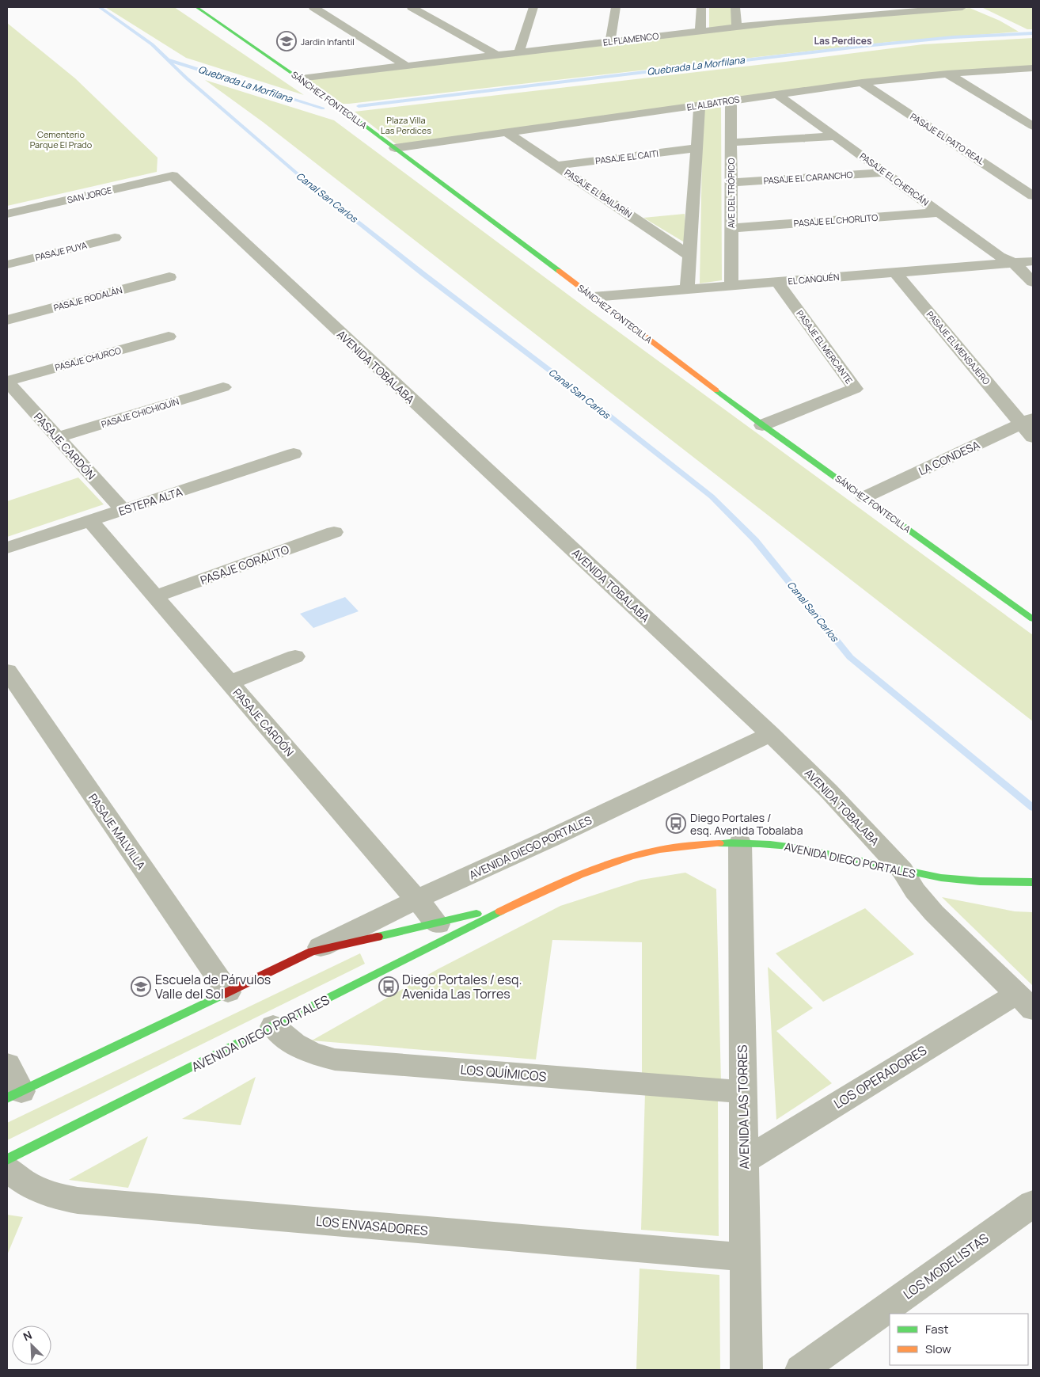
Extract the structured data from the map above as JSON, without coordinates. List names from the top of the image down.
{
  "streets": {
    "street": [
      "EL FLAMENCO",
      "SÁNCHEZ FONTECILLA",
      "EL ALBATROS",
      "PASAJE EL PATO REAL",
      "PASAJE EL CAITI",
      "PASAJE EL CARANCHO",
      "PASAJE EL CHERCÁN",
      "PASAJE EL BAILARÍN",
      "AVE DEL TRÓPICO",
      "SAN JORGE",
      "PASAJE EL CHORLITO",
      "PASAJE PUYA",
      "EL CANQUÉN",
      "PASAJE RODALÁN",
      "PASAJE EL MERCANTE",
      "PASAJE EL MENSAJERO",
      "PASAJE CHURCO",
      "AVENIDA TOBALABA",
      "PASAJE CHICHIQUÍN",
      "PASAJE CARDÓN",
      "LA CONDESA",
      "ESTEPA ALTA",
      "PASAJE CORALITO",
      "PASAJE MALVILLA",
      "AVENIDA DIEGO PORTALES",
      "LOS QUÍMICOS",
      "LOS OPERADORES",
      "AVENIDA LAS TORRES",
      "LOS ENVASADORES",
      "LOS MODELISTAS"
    ]
  },
  "crossings": [
    ["EL FLAMENCO", "SÁNCHEZ FONTECILLA"],
    ["SÁNCHEZ FONTECILLA", "EL ALBATROS"],
    ["SÁNCHEZ FONTECILLA", "EL CANQUÉN"],
    ["SÁNCHEZ FONTECILLA", "PASAJE EL MERCANTE"],
    ["SÁNCHEZ FONTECILLA", "LA CONDESA"],
    ["EL ALBATROS", "PASAJE EL PATO REAL"],
    ["EL ALBATROS", "PASAJE EL CHERCÁN"],
    ["EL ALBATROS", "PASAJE EL BAILARÍN"],
    ["EL ALBATROS", "AVE DEL TRÓPICO"],
    ["PASAJE EL CAITI", "PASAJE EL BAILARÍN"],
    ["PASAJE EL CARANCHO", "PASAJE EL CHERCÁN"],
    ["PASAJE EL CARANCHO", "AVE DEL TRÓPICO"],
    ["PASAJE EL CHERCÁN", "PASAJE EL CHORLITO"],
    ["PASAJE EL CHERCÁN", "EL CANQUÉN"],
    ["AVE DEL TRÓPICO", "PASAJE EL CHORLITO"],
    ["AVE DEL TRÓPICO", "EL CANQUÉN"],
    ["SAN JORGE", "AVENIDA TOBALABA"],
    ["EL CANQUÉN", "PASAJE EL MERCANTE"],
    ["EL CANQUÉN", "PASAJE EL MENSAJERO"],
    ["PASAJE EL MENSAJERO", "LA CONDESA"],
    ["PASAJE CHURCO", "PASAJE CARDÓN"],
    ["AVENIDA TOBALABA", "AVENIDA DIEGO PORTALES"],
    ["AVENIDA TOBALABA", "LOS OPERADORES"],
    ["PASAJE CHICHIQUÍN", "PASAJE CARDÓN"],
    ["PASAJE CARDÓN", "ESTEPA ALTA"],
    ["PASAJE CARDÓN", "PASAJE CORALITO"],
    ["PASAJE CARDÓN", "AVENIDA DIEGO PORTALES"],
    ["PASAJE MALVILLA", "AVENIDA DIEGO PORTALES"],
    ["AVENIDA DIEGO PORTALES", "LOS QUÍMICOS"],
    ["AVENIDA DIEGO PORTALES", "AVENIDA LAS TORRES"],
    ["LOS QUÍMICOS", "AVENIDA LAS TORRES"],
    ["LOS OPERADORES", "AVENIDA LAS TORRES"],
    ["AVENIDA LAS TORRES", "LOS ENVASADORES"]
  ],
  "districts": ["Las Perdices"],
  "water": ["Quebrada La Morfilana", "Canal San Carlos"],
  "parks": ["Plaza Villa Las Perdices", "Cementerio Parque El Prado"],
  "places": {
    "school or university": ["Jardin Infantil", "Escuela de Párvulos Valle del Sol"],
    "bus stop": ["Diego Portales / esq. Avenida Tobalaba", "Diego Portales / esq. Avenida Las Torres"]
  },
  "legend": ["Fast", "Slow"],
  "north": "top left"
}
